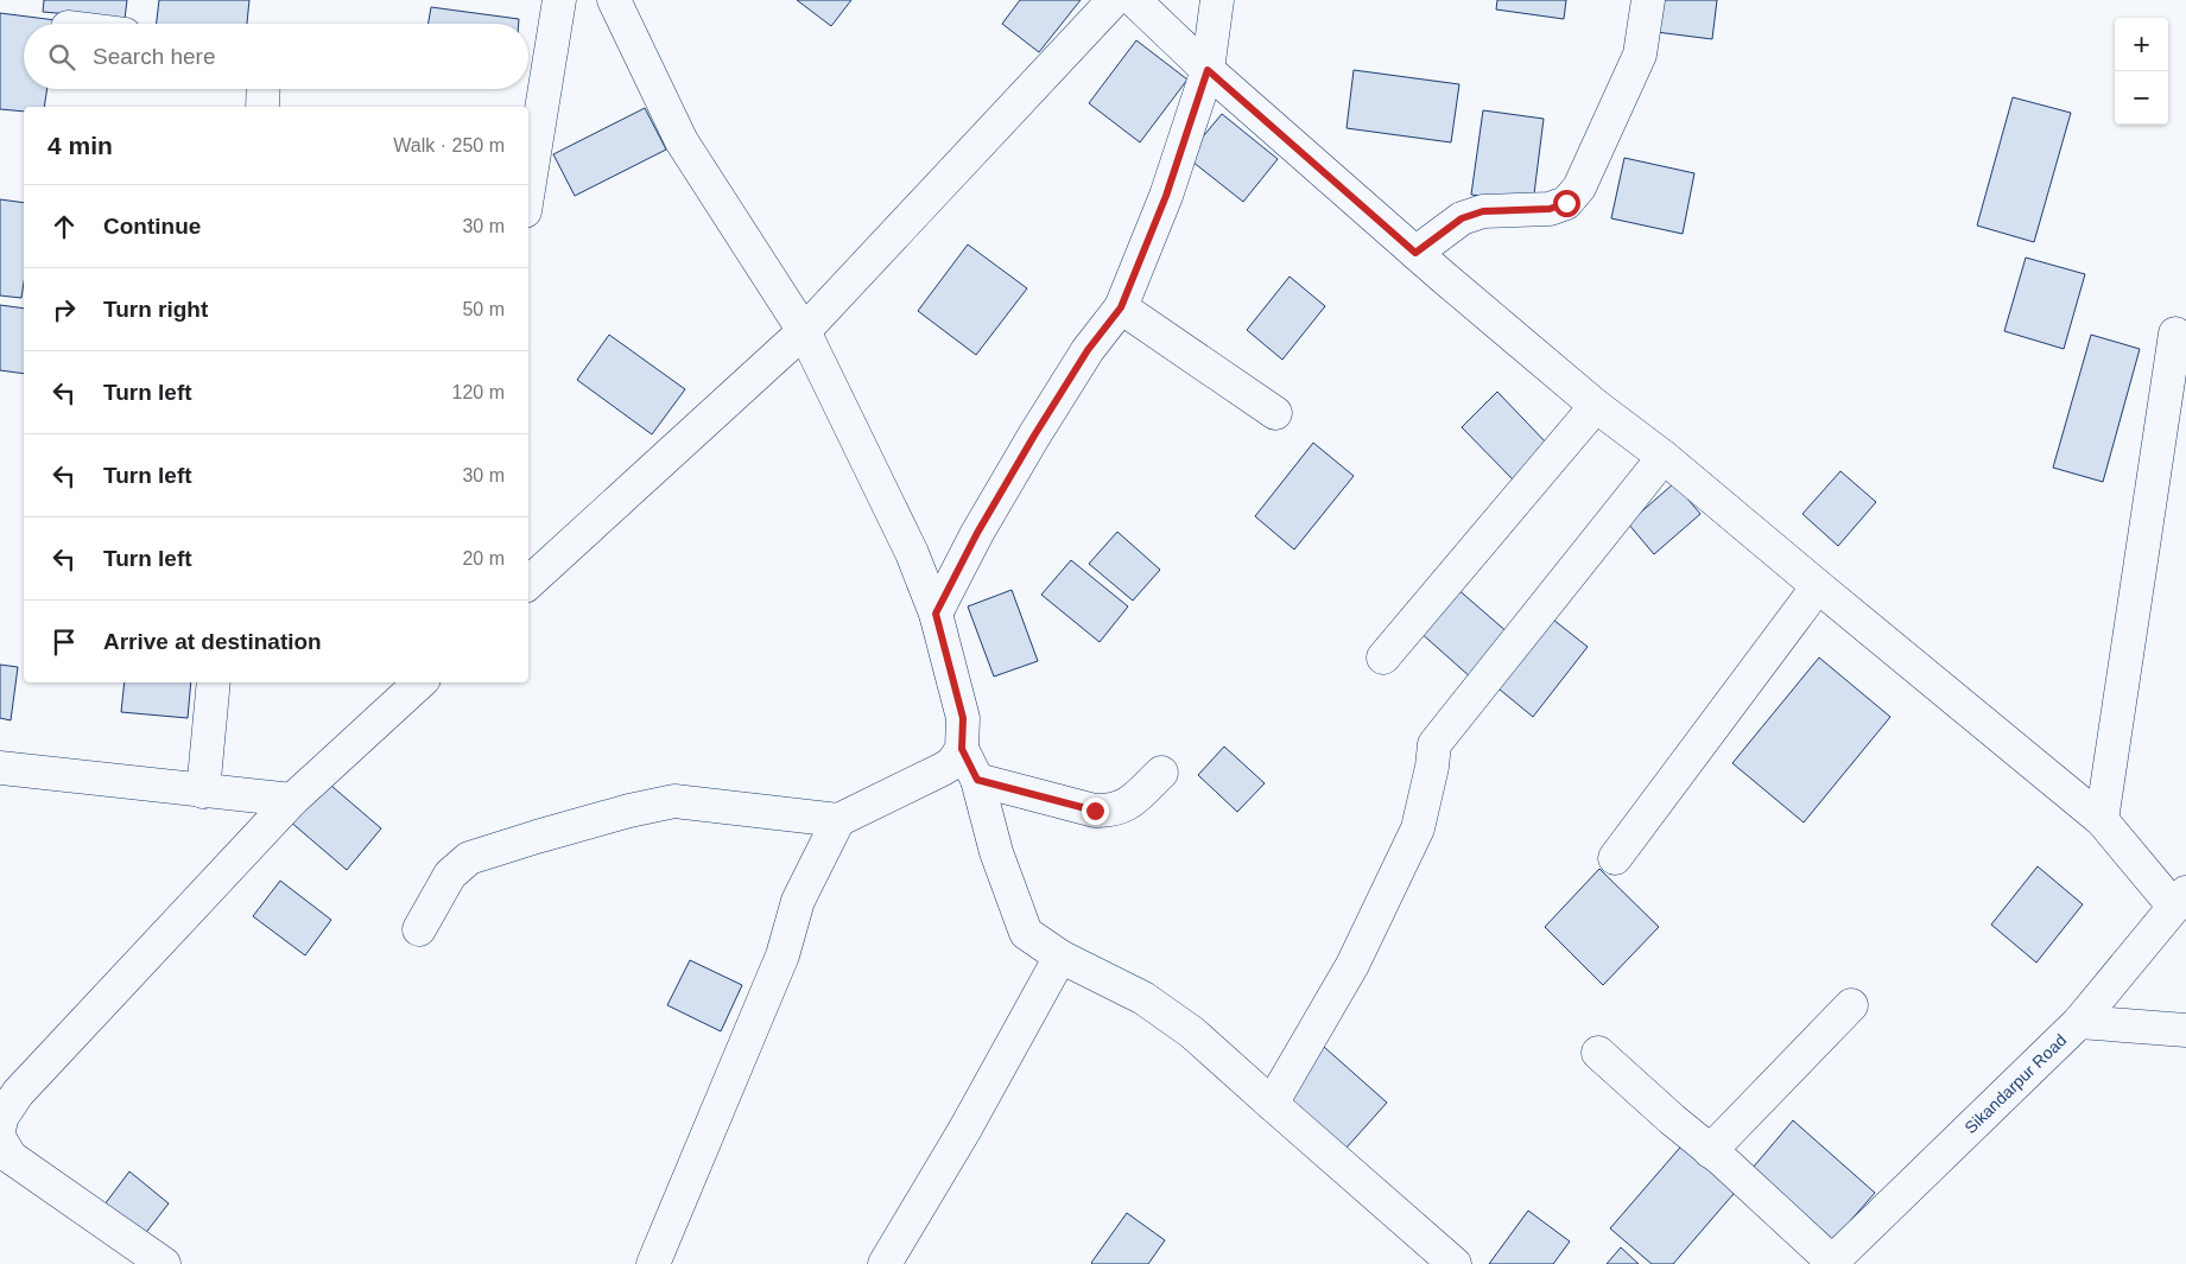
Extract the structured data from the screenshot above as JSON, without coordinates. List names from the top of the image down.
{
  "streets": {
    "street": ["Sikandarpur Road"]
  },
  "page": {
    "map_buttons": ["+", "−"],
    "search": "Search here",
    "heading": ["4 min", "Walk · 250 m"],
    "list": [
      ["Continue", "30 m"],
      ["Turn right", "50 m"],
      ["Turn left", "120 m"],
      ["Turn left", "30 m"],
      ["Turn left", "20 m"],
      "Arrive at destination"
    ]
  }
}
